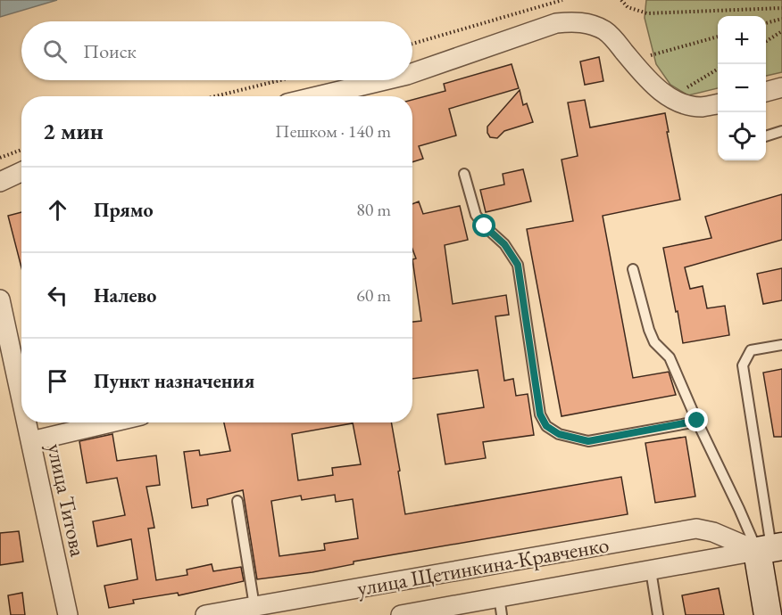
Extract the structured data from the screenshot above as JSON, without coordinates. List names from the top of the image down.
{
  "streets": {
    "street": ["улица Титова", "улица Щетинкина-Кравченко"]
  },
  "page": {
    "map_buttons": ["+", "−"],
    "search": "Поиск",
    "heading": ["2 мин", "Пешком · 140 m"],
    "list": [
      ["Прямо", "80 m"],
      ["Налево", "60 m"],
      "Пункт назначения"
    ]
  }
}
